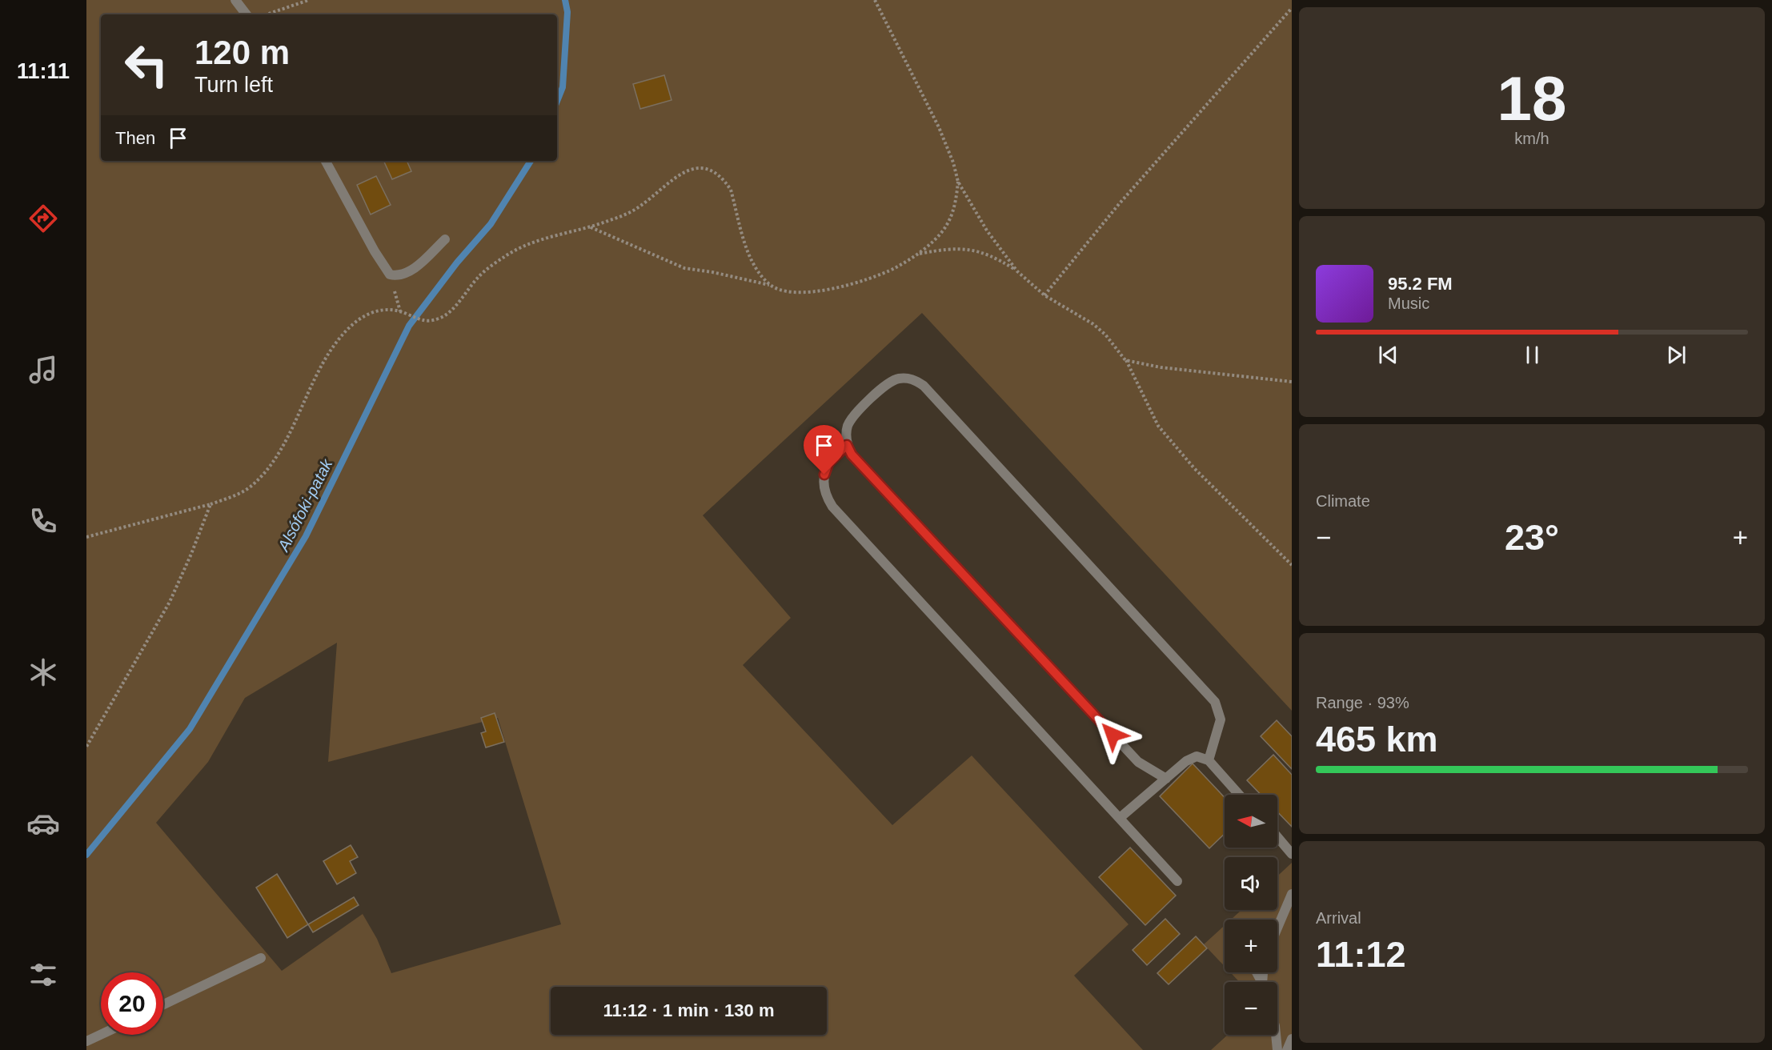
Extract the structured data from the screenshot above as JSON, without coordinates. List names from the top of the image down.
{
  "water": ["Alsófoki-patak"],
  "north": "left",
  "page": {
    "tabs": "11:11",
    "tile": [
      ["18", "km/h"],
      "Climate",
      ["Range · 93%", "465 km"],
      ["Arrival", "11:12"]
    ],
    "turn": ["120 m", "Turn left"],
    "then": "Then",
    "song": ["95.2 FM", "Music"],
    "heat": ["−", "23°", "+"],
    "map_buttons": ["+", "−"],
    "limit": "20",
    "trip": "11:12 · 1 min · 130 m"
  }
}
